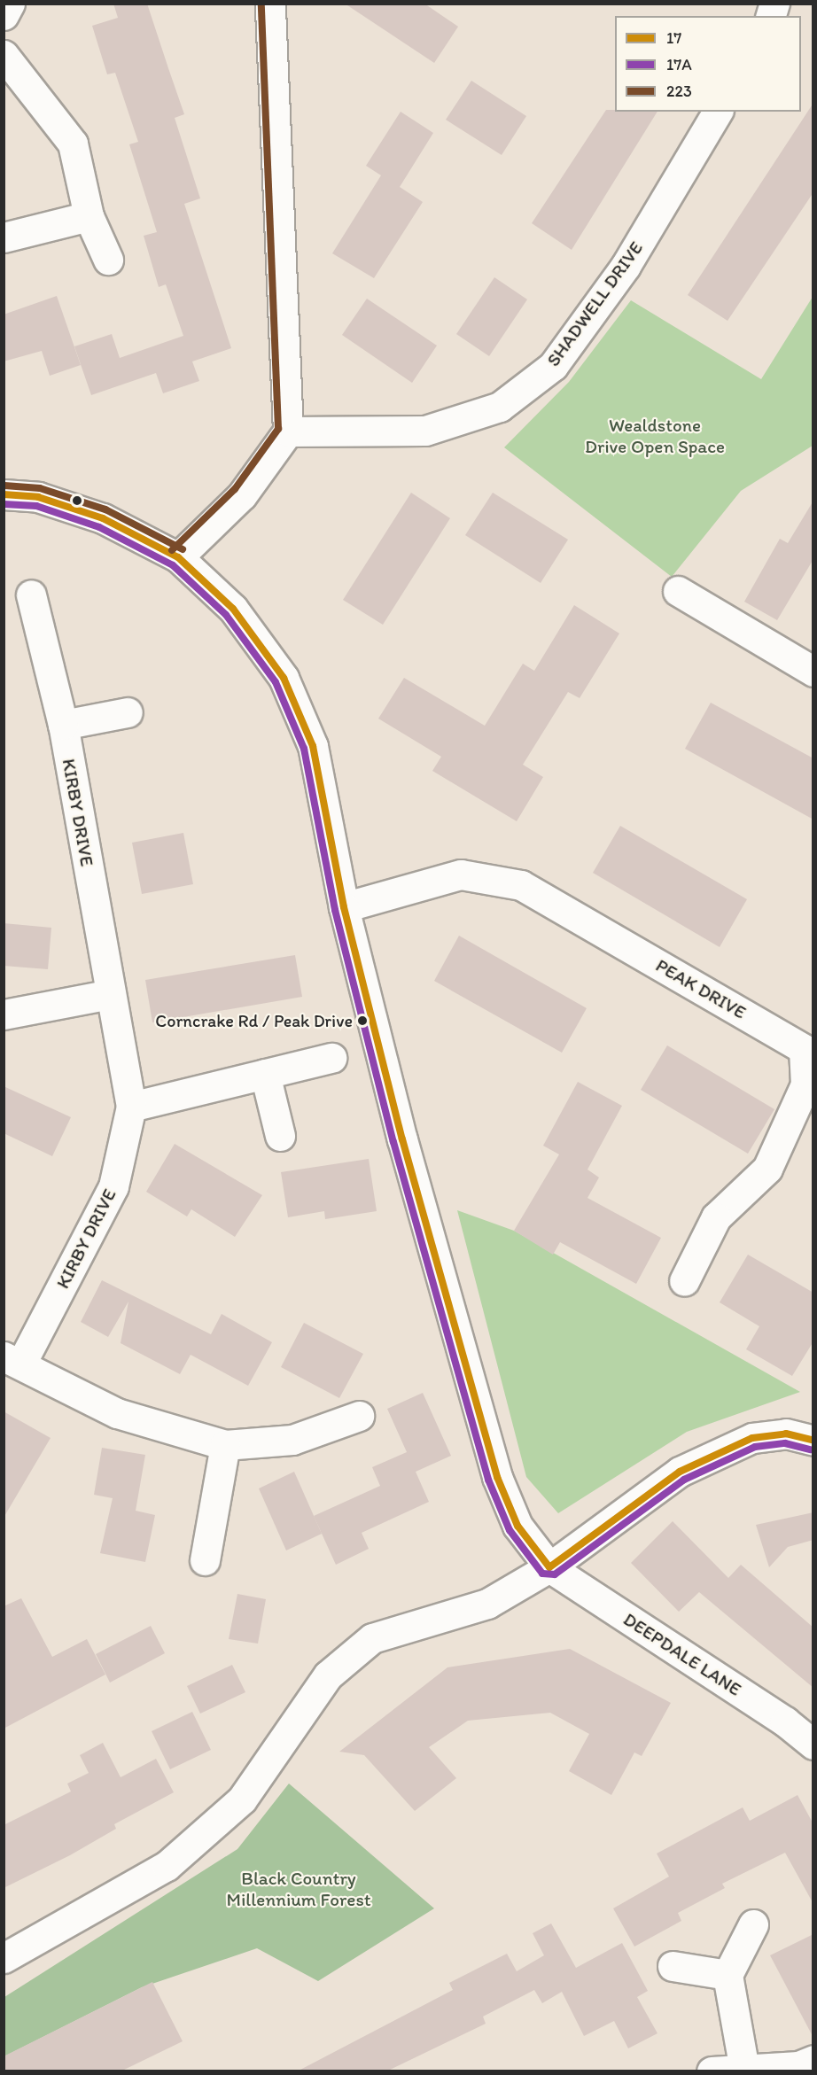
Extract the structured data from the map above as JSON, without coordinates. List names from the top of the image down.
{
  "streets": {
    "street": [
      "SHADWELL DRIVE",
      "KIRBY DRIVE",
      "PEAK DRIVE",
      "DEEPDALE LANE"
    ]
  },
  "crossings": [
    ["PEAK DRIVE", "DEEPDALE LANE"]
  ],
  "parks": ["Wealdstone Drive Open Space", "Black Country Millennium Forest"],
  "places": ["Corncrake Rd / Peak Drive"],
  "lines": ["transit line 223", "transit line 17", "transit line 17A"],
  "legend": ["17", "17A", "223"]
}
